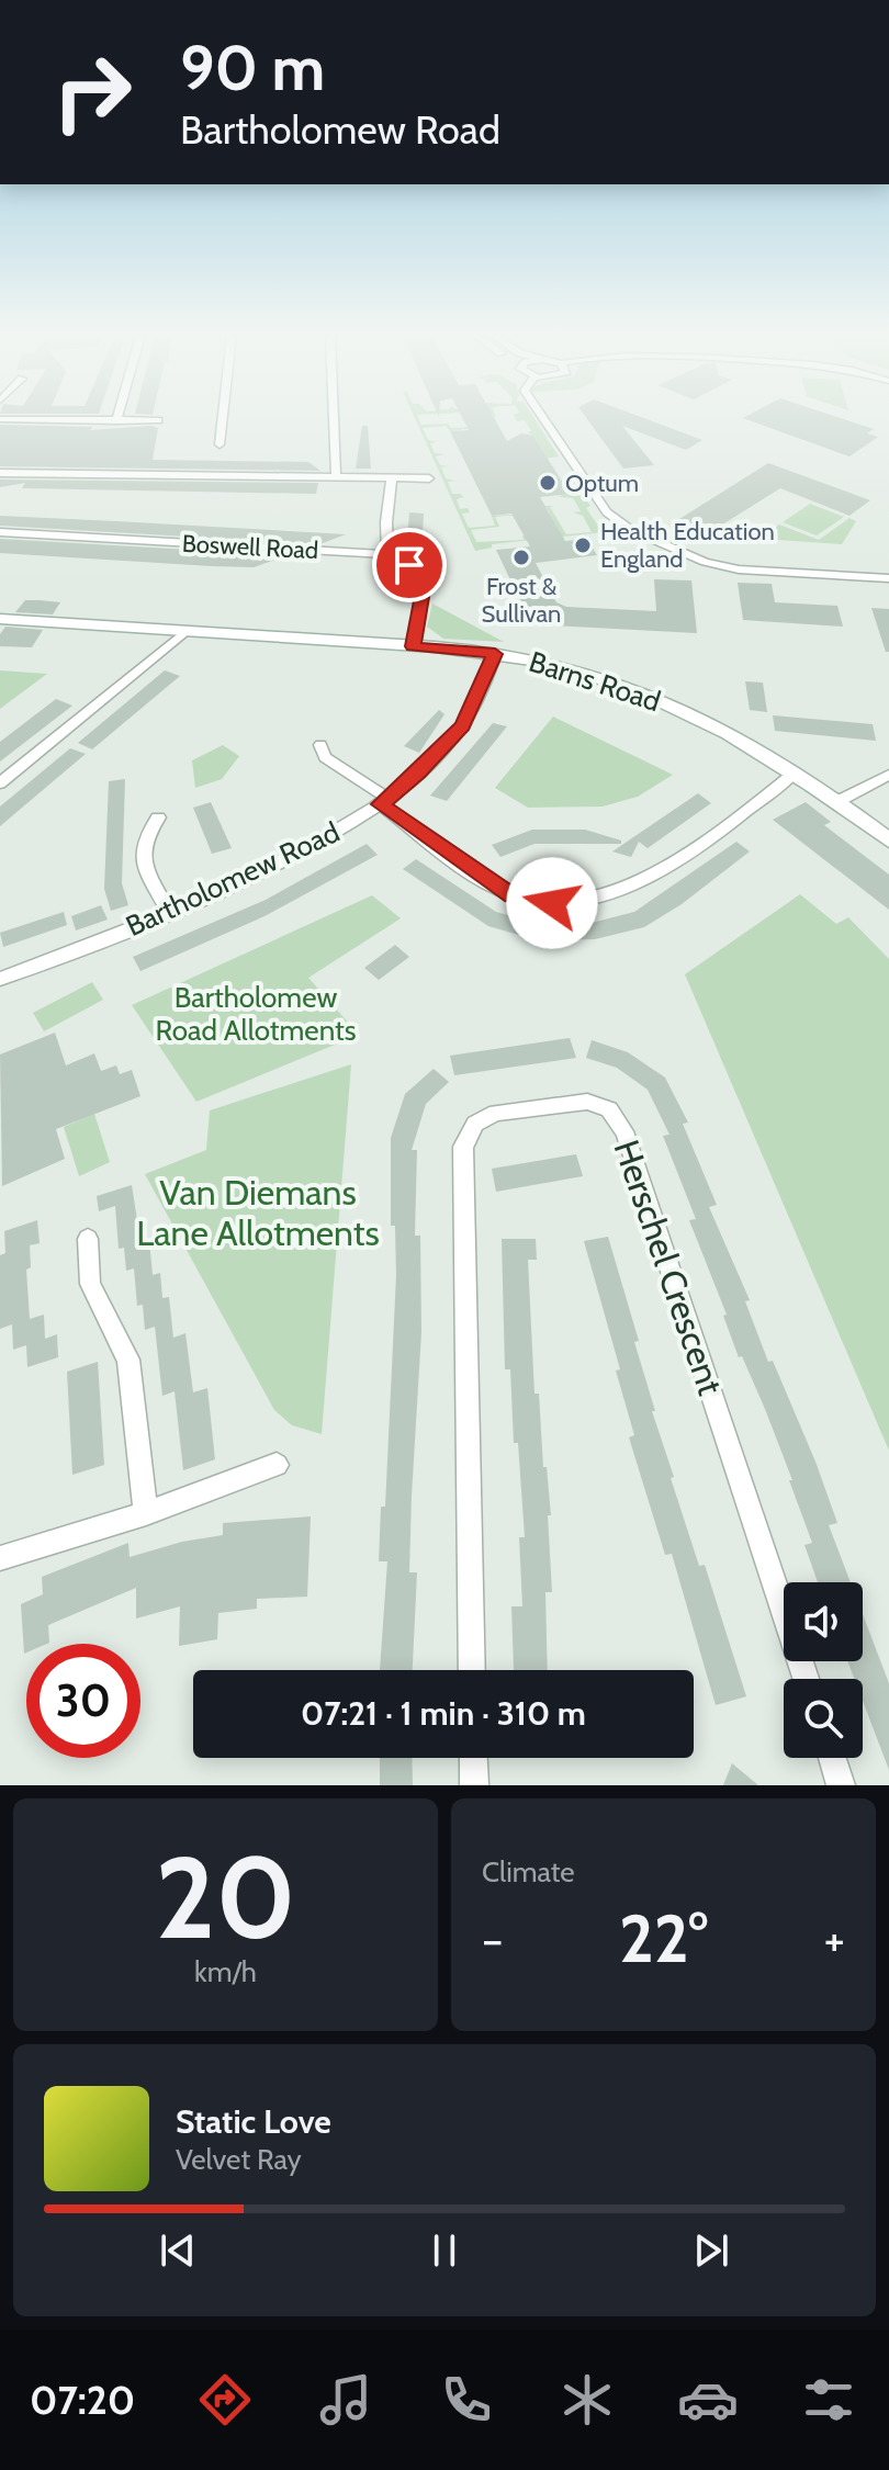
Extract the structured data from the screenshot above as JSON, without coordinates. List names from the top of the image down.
{
  "streets": {
    "street": [
      "Boswell Road",
      "Barns Road",
      "Bartholomew Road",
      "Herschel Crescent"
    ]
  },
  "crossings": [
    ["Barns Road", "Bartholomew Road"]
  ],
  "parks": ["Bartholomew Road Allotments", "Van Diemans Lane Allotments"],
  "places": ["Optum", "Health Education England", "Frost & Sullivan"],
  "page": {
    "turn": ["90 m", "Bartholomew Road"],
    "limit": "30",
    "trip": "07:21 · 1 min · 310 m",
    "tile": [
      ["20", "km/h"],
      "Climate"
    ],
    "heat": ["−", "22°", "+"],
    "song": ["Static Love", "Velvet Ray"],
    "tabs": "07:20"
  }
}
